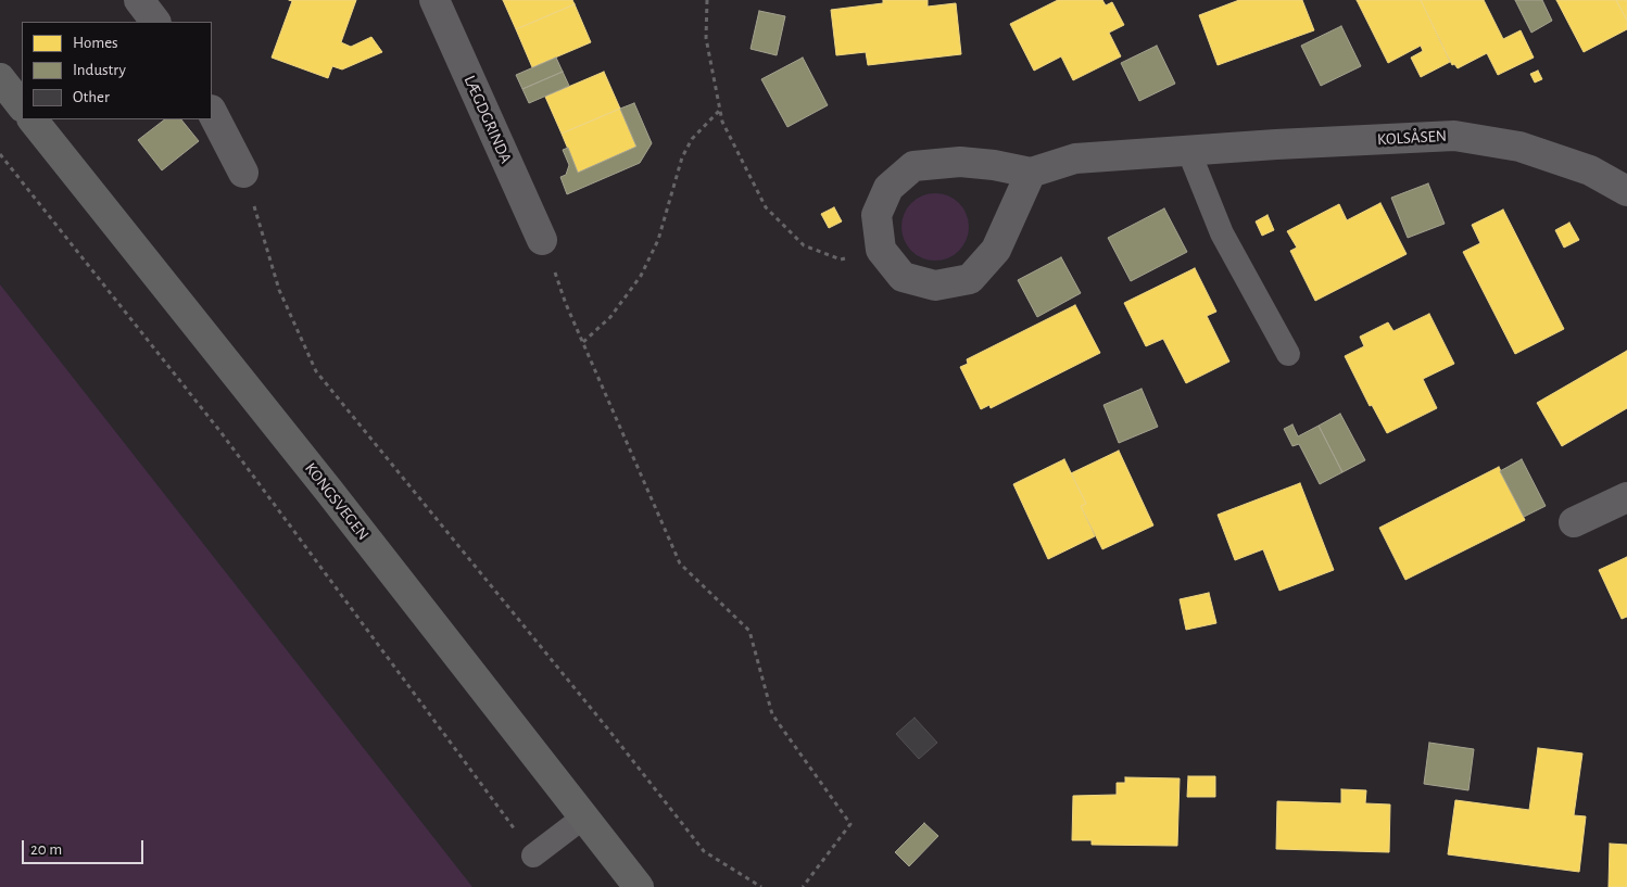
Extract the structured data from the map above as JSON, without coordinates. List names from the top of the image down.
{
  "streets": {
    "main road": ["KONGSVEGEN"],
    "street": ["LÆGDGRINDA", "KOLSÅSEN"]
  },
  "legend": ["Homes", "Industry", "Other"],
  "scale_bar": "20 m"
}
